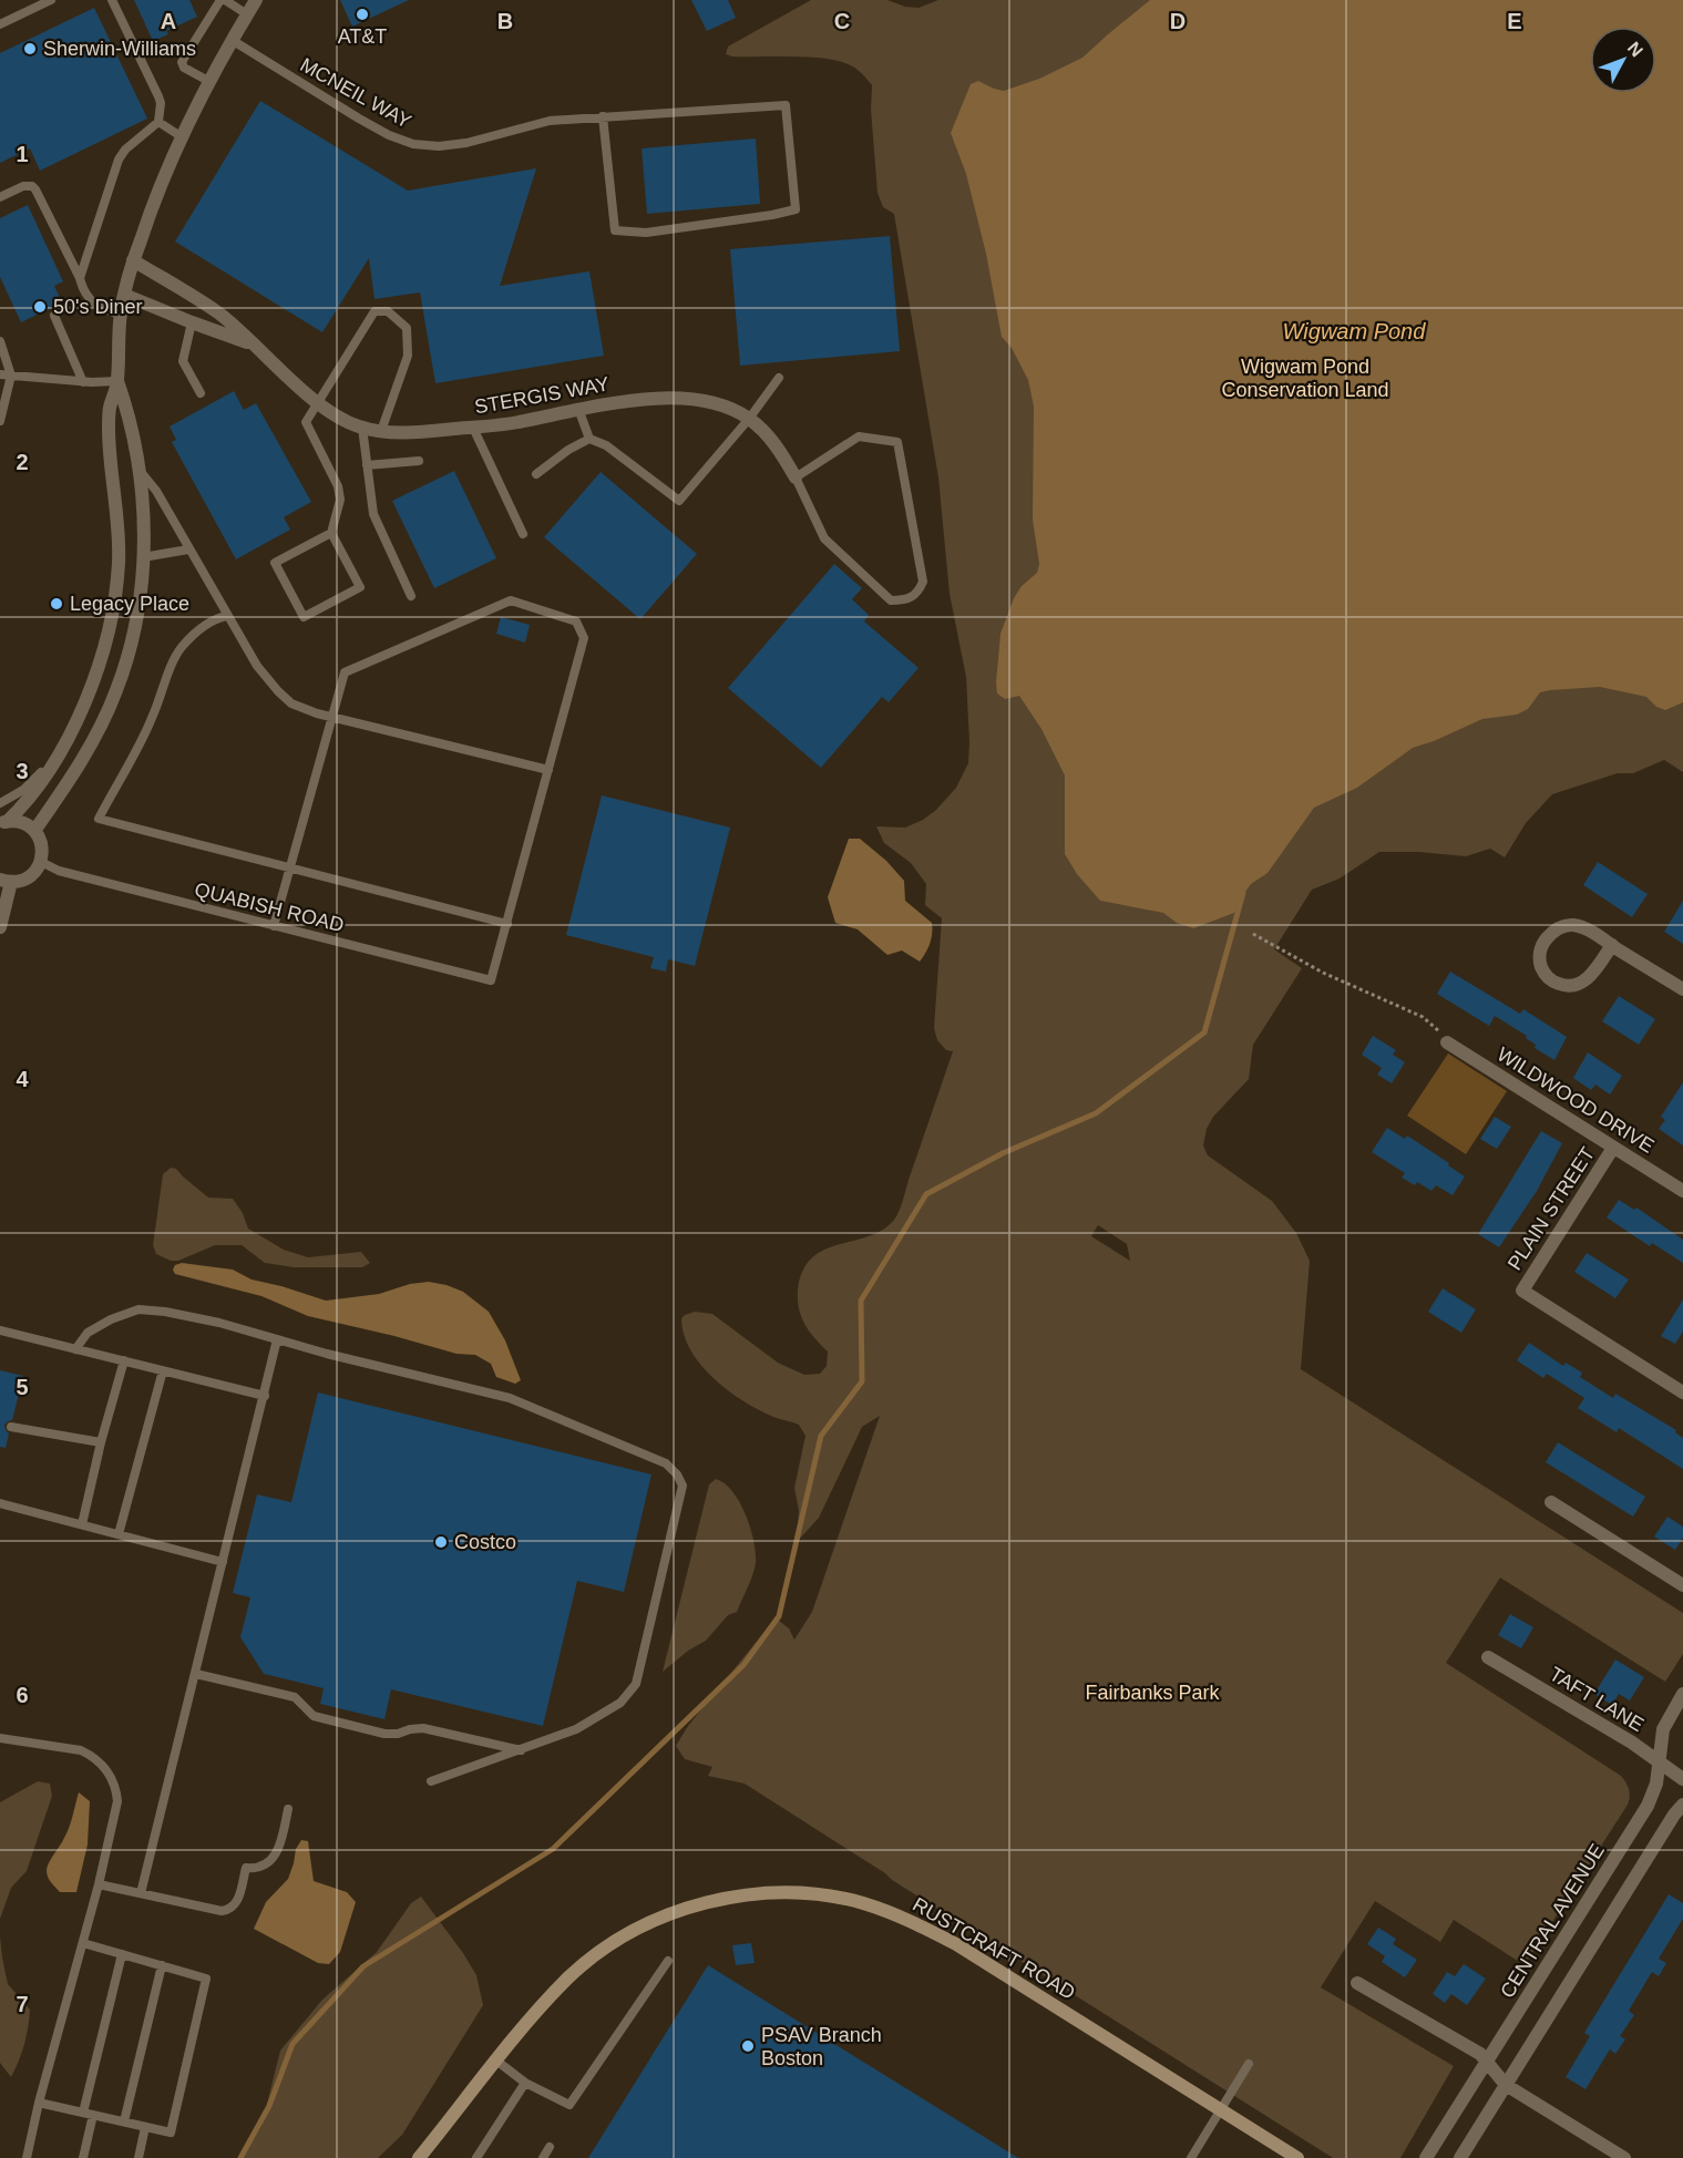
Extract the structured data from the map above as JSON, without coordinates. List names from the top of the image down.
{
  "streets": {
    "main road": ["RUSTCRAFT ROAD"],
    "street": [
      "STERGIS WAY",
      "WILDWOOD DRIVE",
      "PLAIN STREET",
      "TAFT LANE",
      "CENTRAL AVENUE"
    ],
    "lane": ["MCNEIL WAY", "QUABISH ROAD"]
  },
  "crossings": [
    ["WILDWOOD DRIVE", "PLAIN STREET"],
    ["TAFT LANE", "CENTRAL AVENUE"]
  ],
  "water": ["Wigwam Pond"],
  "parks": ["Wigwam Pond Conservation Land", "Fairbanks Park"],
  "places": [
    "AT&T",
    "Sherwin-Williams",
    "50's Diner",
    "Legacy Place",
    "Costco",
    "PSAV Branch Boston"
  ],
  "north": "top right",
  "grid": {
    "columns": [
      "A",
      "B",
      "C",
      "D",
      "E"
    ],
    "rows": [
      "1",
      "2",
      "3",
      "4",
      "5",
      "6",
      "7"
    ]
  }
}
